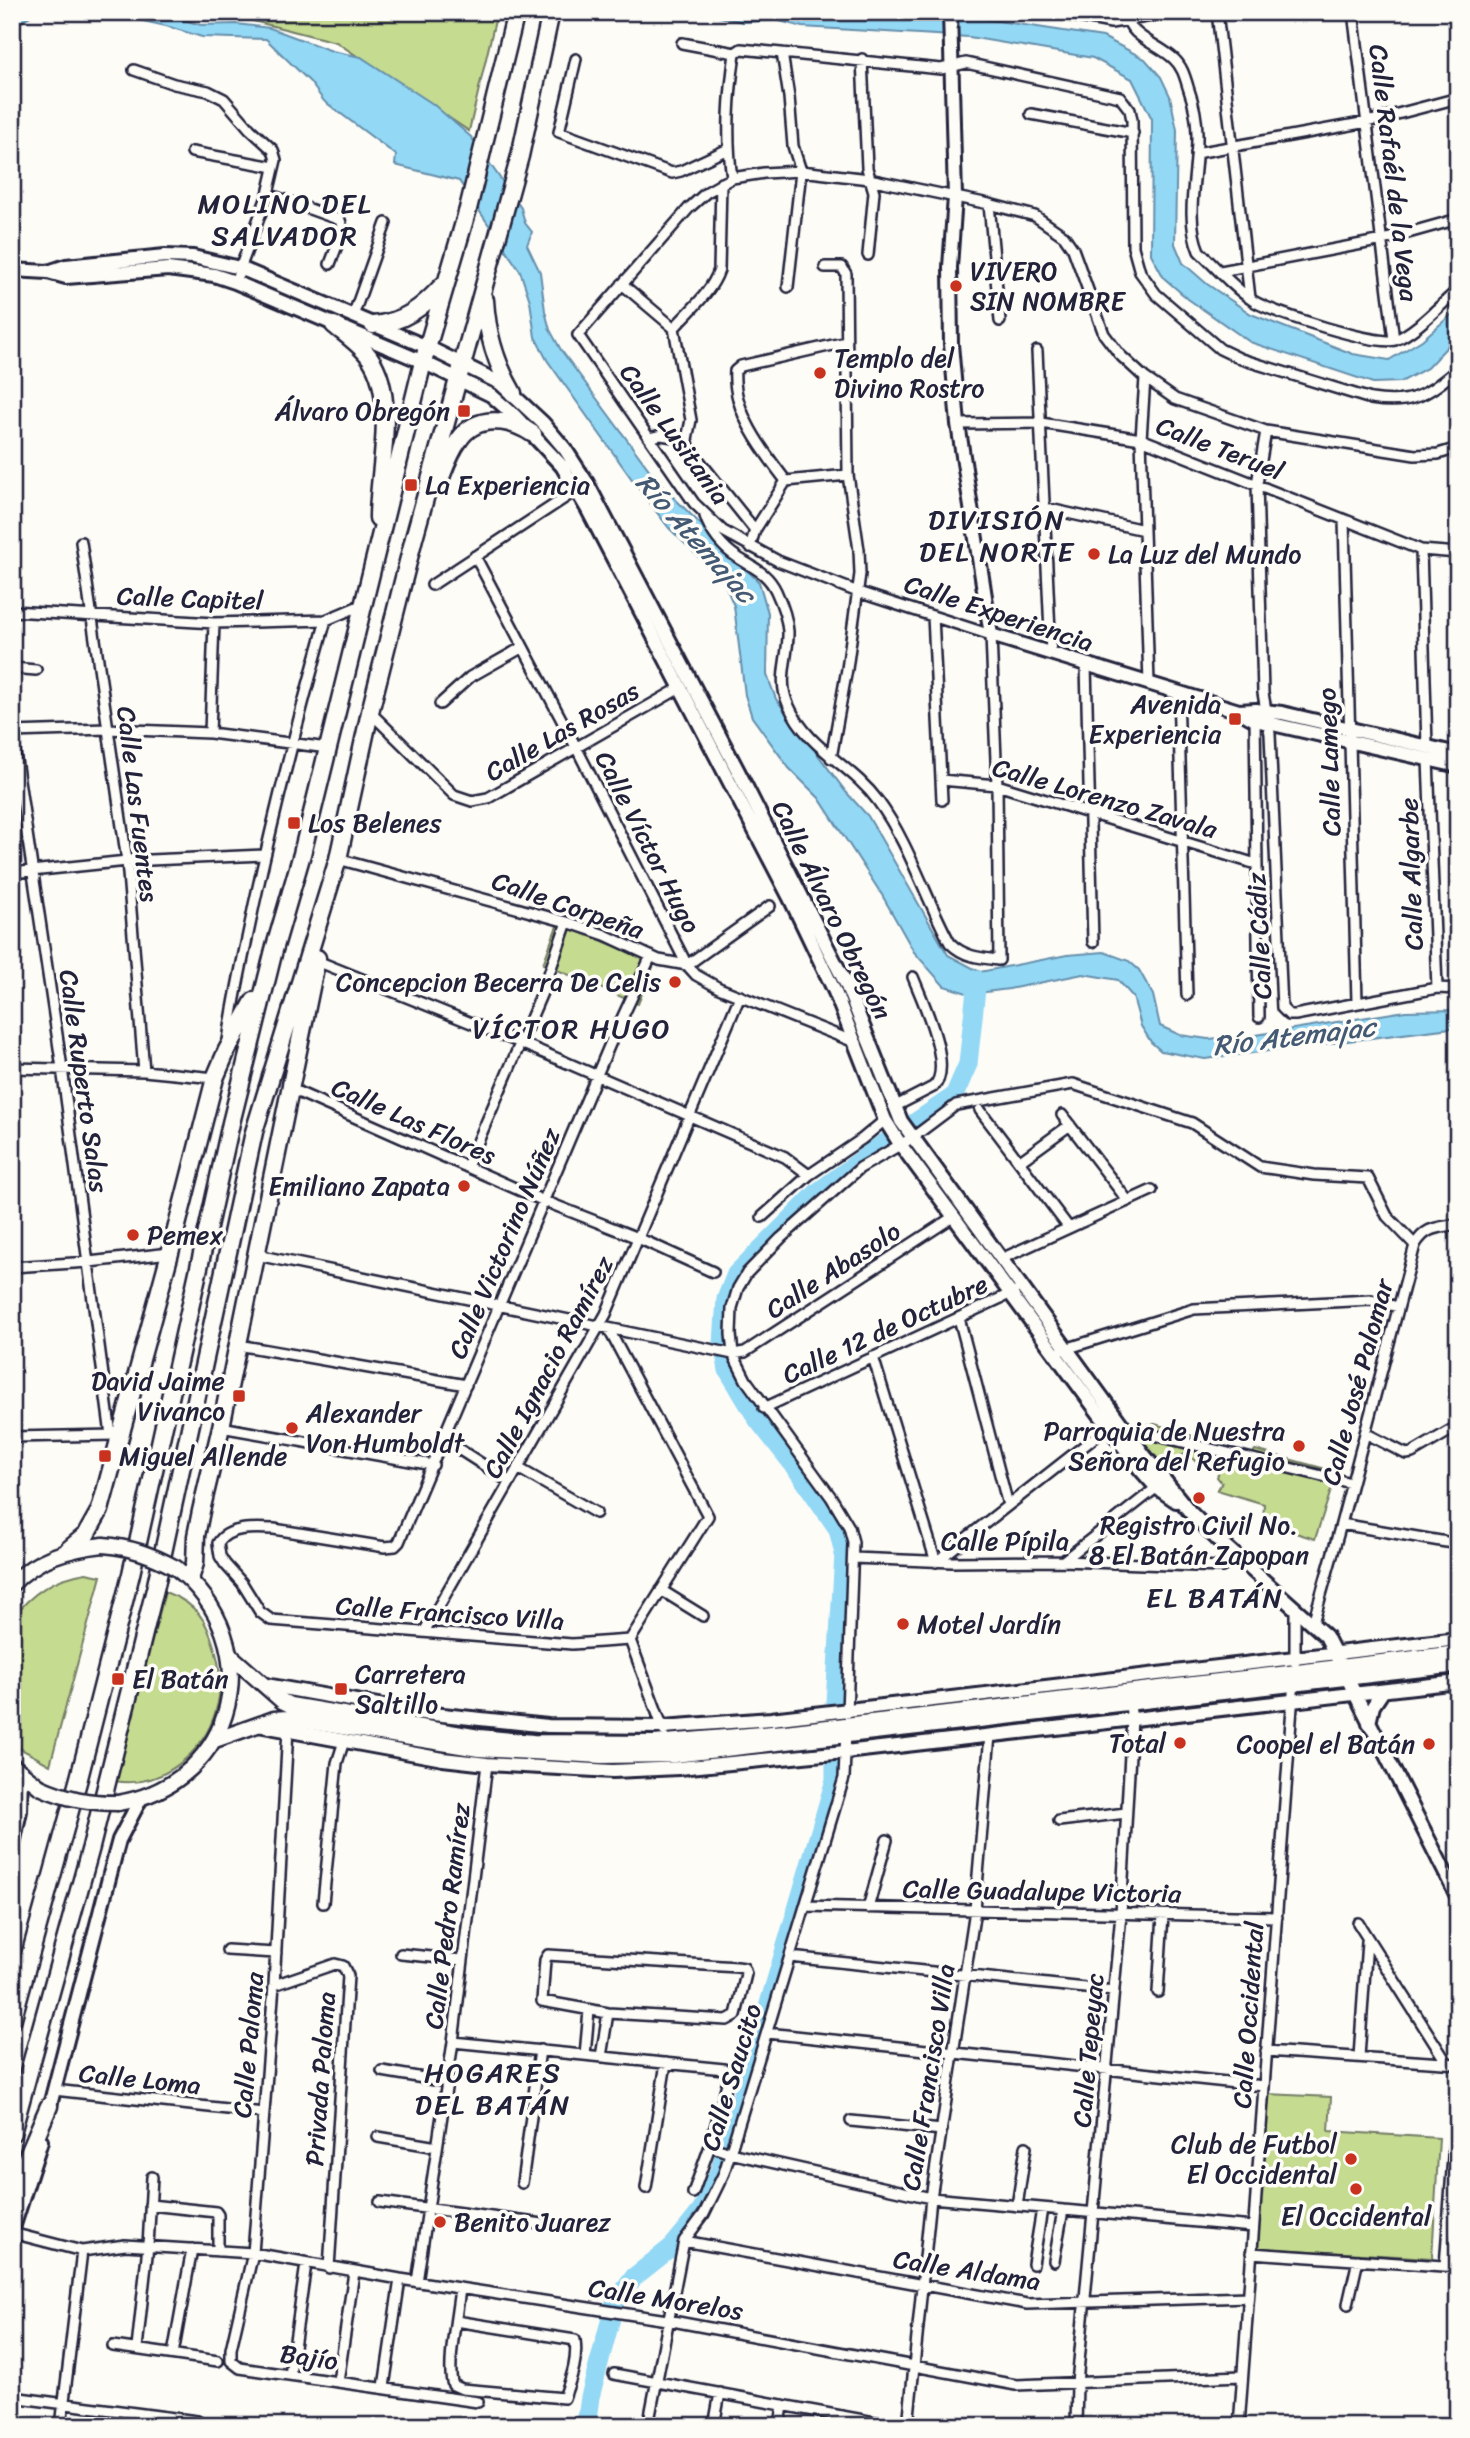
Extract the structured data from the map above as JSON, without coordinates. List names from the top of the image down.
{
  "streets": {
    "street": [
      "Calle Rafaél de la Vega",
      "Calle Lusitania",
      "Calle Teruel",
      "Calle Capitel",
      "Calle Experiencia",
      "Calle Las Rosas",
      "Calle Lamego",
      "Calle Lorenzo Zavala",
      "Calle Las Fuentes",
      "Calle Víctor Hugo",
      "Calle Algarbe",
      "Calle Corpeña",
      "Calle Álvaro Obregón",
      "Calle Cádiz",
      "Calle Ruperto Salas",
      "Calle Las Flores",
      "Calle Victorino Núñez",
      "Calle Abasolo",
      "Calle 12 de Octubre",
      "Calle Ignacio Ramírez",
      "Calle José Palomar",
      "Calle Pípila",
      "Calle Francisco Villa",
      "Calle Guadalupe Victoria",
      "Calle Pedro Ramírez",
      "Calle Occidental",
      "Calle Paloma",
      "Calle Tepeyac",
      "Calle Saucito",
      "Calle Loma",
      "Privada Paloma",
      "Calle Aldama",
      "Calle Morelos",
      "Bajío"
    ]
  },
  "crossings": [
    ["Calle Lusitania", "Calle Experiencia"],
    ["Calle Teruel", "Calle Lamego"],
    ["Calle Teruel", "Calle Algarbe"],
    ["Calle Capitel", "Calle Las Fuentes"],
    ["Calle Experiencia", "Calle Lamego"],
    ["Calle Experiencia", "Calle Algarbe"],
    ["Calle Experiencia", "Calle Cádiz"],
    ["Calle Las Rosas", "Calle Víctor Hugo"],
    ["Calle Las Rosas", "Calle Álvaro Obregón"],
    ["Calle Lamego", "Calle Cádiz"],
    ["Calle Víctor Hugo", "Calle Corpeña"],
    ["Calle Víctor Hugo", "Calle Álvaro Obregón"],
    ["Calle Víctor Hugo", "Calle Ignacio Ramírez"],
    ["Calle Algarbe", "Calle Cádiz"],
    ["Calle Corpeña", "Calle Victorino Núñez"],
    ["Calle Álvaro Obregón", "Calle Abasolo"],
    ["Calle Álvaro Obregón", "Calle 12 de Octubre"],
    ["Calle Álvaro Obregón", "Calle José Palomar"],
    ["Calle Álvaro Obregón", "Calle Pípila"],
    ["Calle Álvaro Obregón", "Calle Occidental"],
    ["Calle Las Flores", "Calle Victorino Núñez"],
    ["Calle Las Flores", "Calle Ignacio Ramírez"],
    ["Calle Victorino Núñez", "Calle Francisco Villa"],
    ["Calle Abasolo", "Calle Saucito"],
    ["Calle 12 de Octubre", "Calle Saucito"],
    ["Calle Ignacio Ramírez", "Calle Francisco Villa"],
    ["Calle Pípila", "Calle Saucito"],
    ["Calle Francisco Villa", "Calle Guadalupe Victoria"],
    ["Calle Francisco Villa", "Calle Aldama"],
    ["Calle Francisco Villa", "Calle Morelos"],
    ["Calle Guadalupe Victoria", "Calle Occidental"],
    ["Calle Guadalupe Victoria", "Calle Tepeyac"],
    ["Calle Guadalupe Victoria", "Calle Saucito"],
    ["Calle Pedro Ramírez", "Calle Morelos"],
    ["Calle Occidental", "Calle Aldama"],
    ["Calle Occidental", "Calle Morelos"],
    ["Calle Paloma", "Calle Loma"],
    ["Calle Paloma", "Privada Paloma"],
    ["Calle Paloma", "Calle Morelos"],
    ["Calle Paloma", "Bajío"],
    ["Calle Tepeyac", "Calle Aldama"],
    ["Calle Tepeyac", "Calle Morelos"],
    ["Calle Saucito", "Calle Aldama"],
    ["Calle Saucito", "Calle Morelos"],
    ["Privada Paloma", "Calle Morelos"]
  ],
  "districts": [
    "MOLINO DEL SALVADOR",
    "DIVISIÓN DEL NORTE",
    "VÍCTOR HUGO",
    "EL BATÁN",
    "HOGARES DEL BATÁN"
  ],
  "water": ["Río Atemajac"],
  "places": {
    "other": [
      "VIVERO SIN NOMBRE",
      "Templo del Divino Rostro",
      "La Luz del Mundo",
      "Concepcion Becerra De Celis",
      "Emiliano Zapata",
      "Pemex",
      "Alexander Von Humboldt",
      "Parroquia de Nuestra Señora del Refugio",
      "Registro Civil No. 8 El Batán Zapopan",
      "Motel Jardín",
      "Total",
      "Coopel el Batán",
      "Club de Futbol El Occidental",
      "El Occidental",
      "Benito Juarez"
    ],
    "transit": [
      "Álvaro Obregón",
      "La Experiencia",
      "Avenida Experiencia",
      "Los Belenes",
      "David Jaime Vivanco",
      "Miguel Allende",
      "El Batán",
      "Carretera Saltillo"
    ]
  }
}
